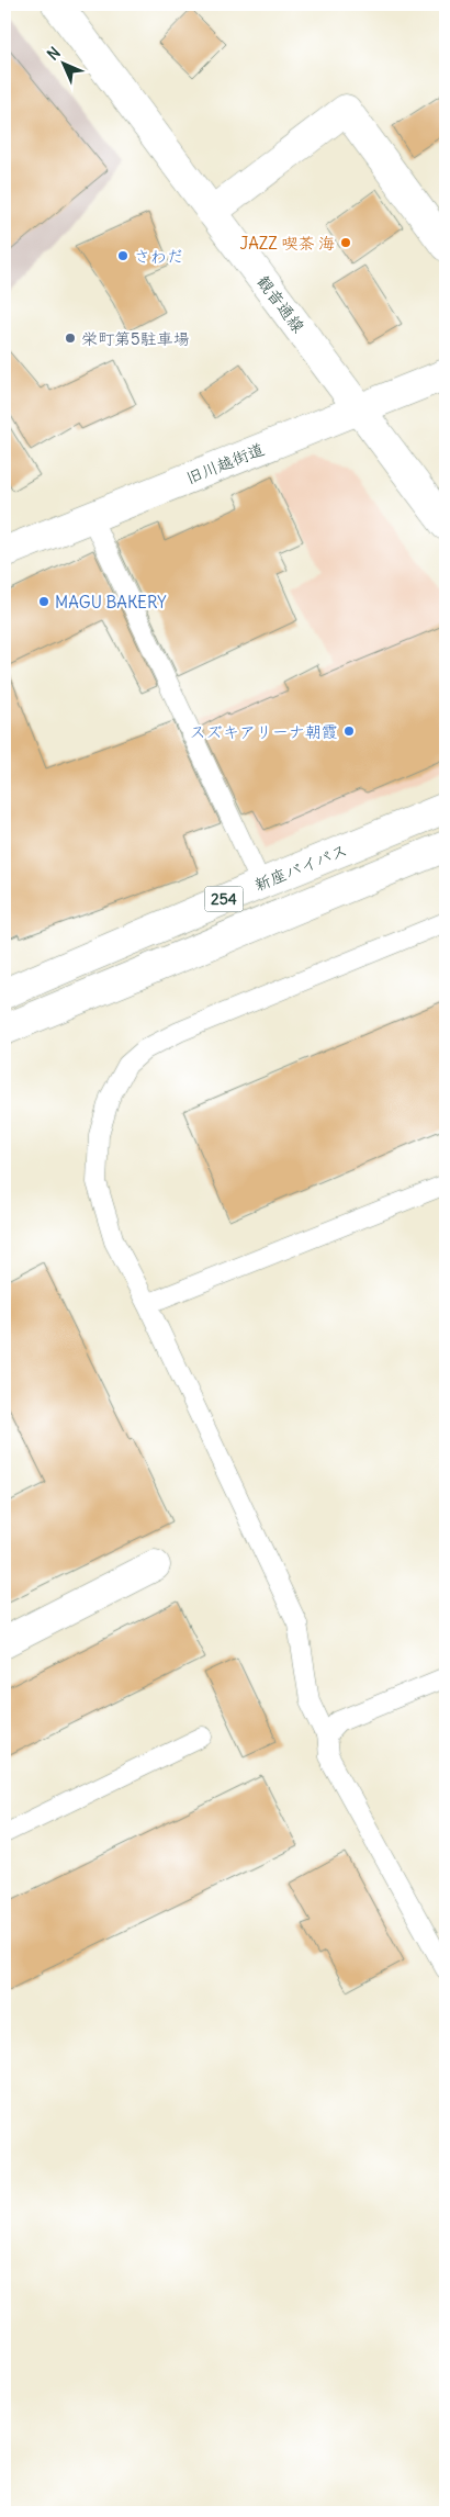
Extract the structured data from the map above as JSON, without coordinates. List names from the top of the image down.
{
  "streets": {
    "main road": [
      "観音通線",
      "旧川越街道",
      "新座バイパス",
      "254"
    ]
  },
  "crossings": [
    ["観音通線", "旧川越街道"]
  ],
  "places": [
    "JAZZ 喫茶 海",
    "さわだ",
    "栄町第5駐車場",
    "MAGU BAKERY",
    "スズキアリーナ朝霞"
  ],
  "north": "top left"
}
